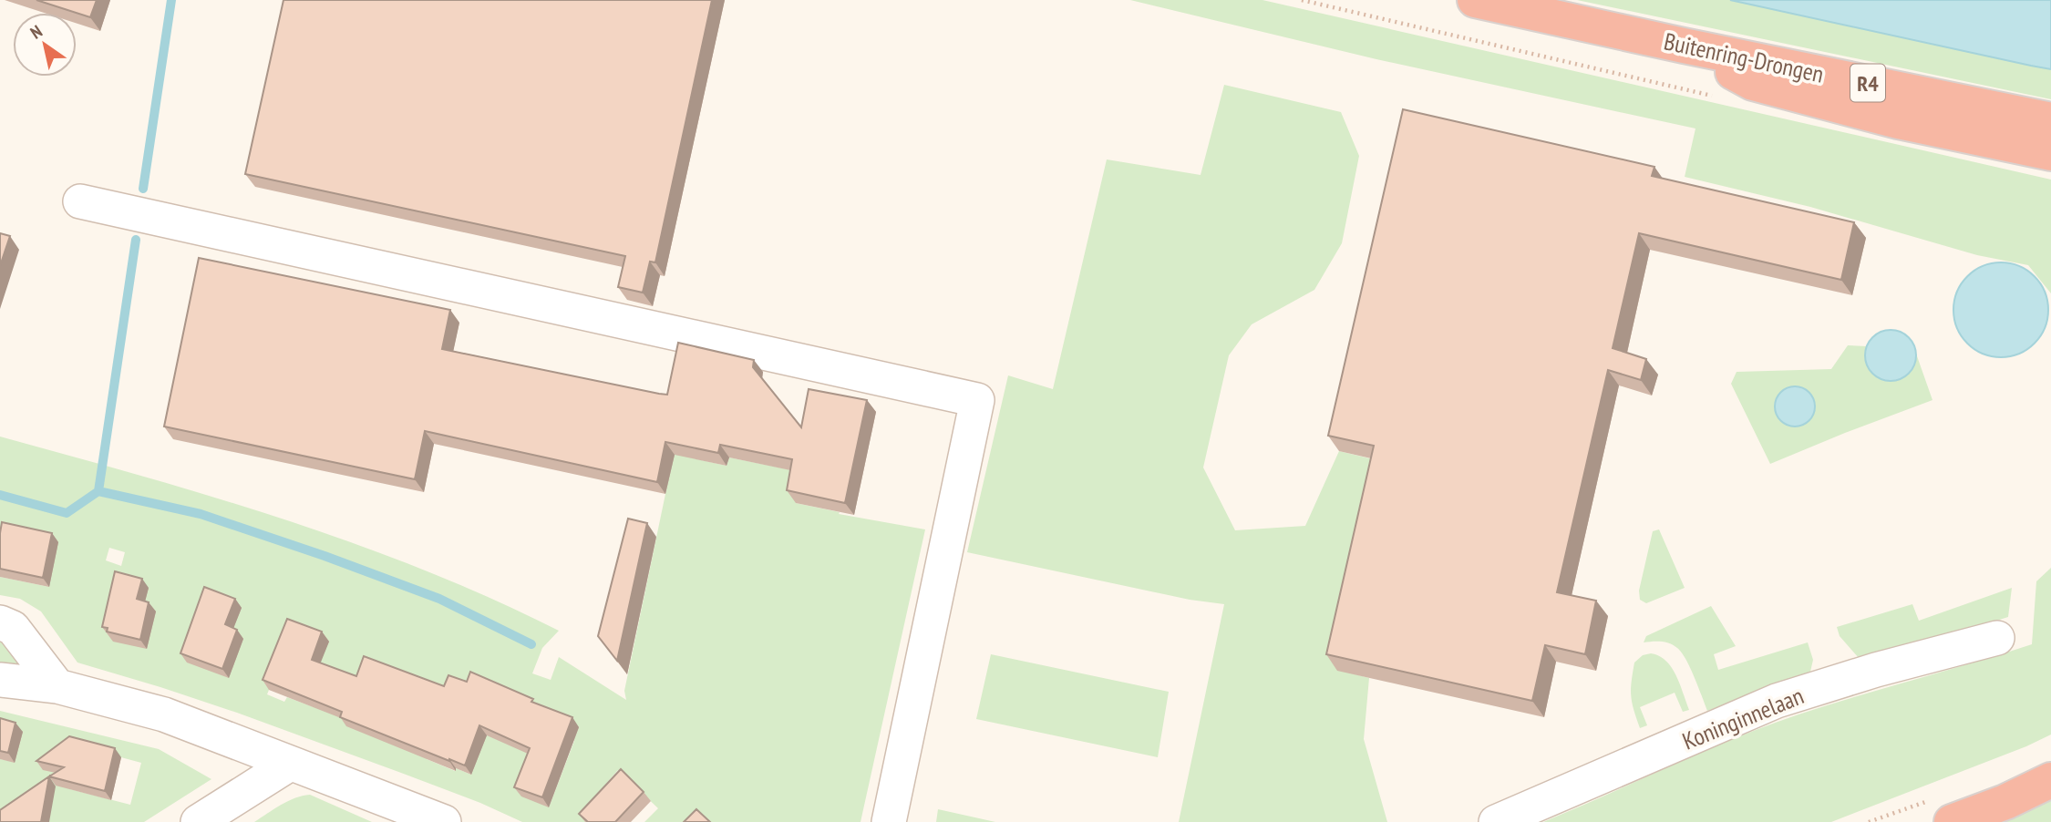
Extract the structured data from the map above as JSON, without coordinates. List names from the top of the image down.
{
  "streets": {
    "highway": ["Buitenring-Drongen", "R4"],
    "street": ["Koninginnelaan"]
  },
  "north": "top left"
}
